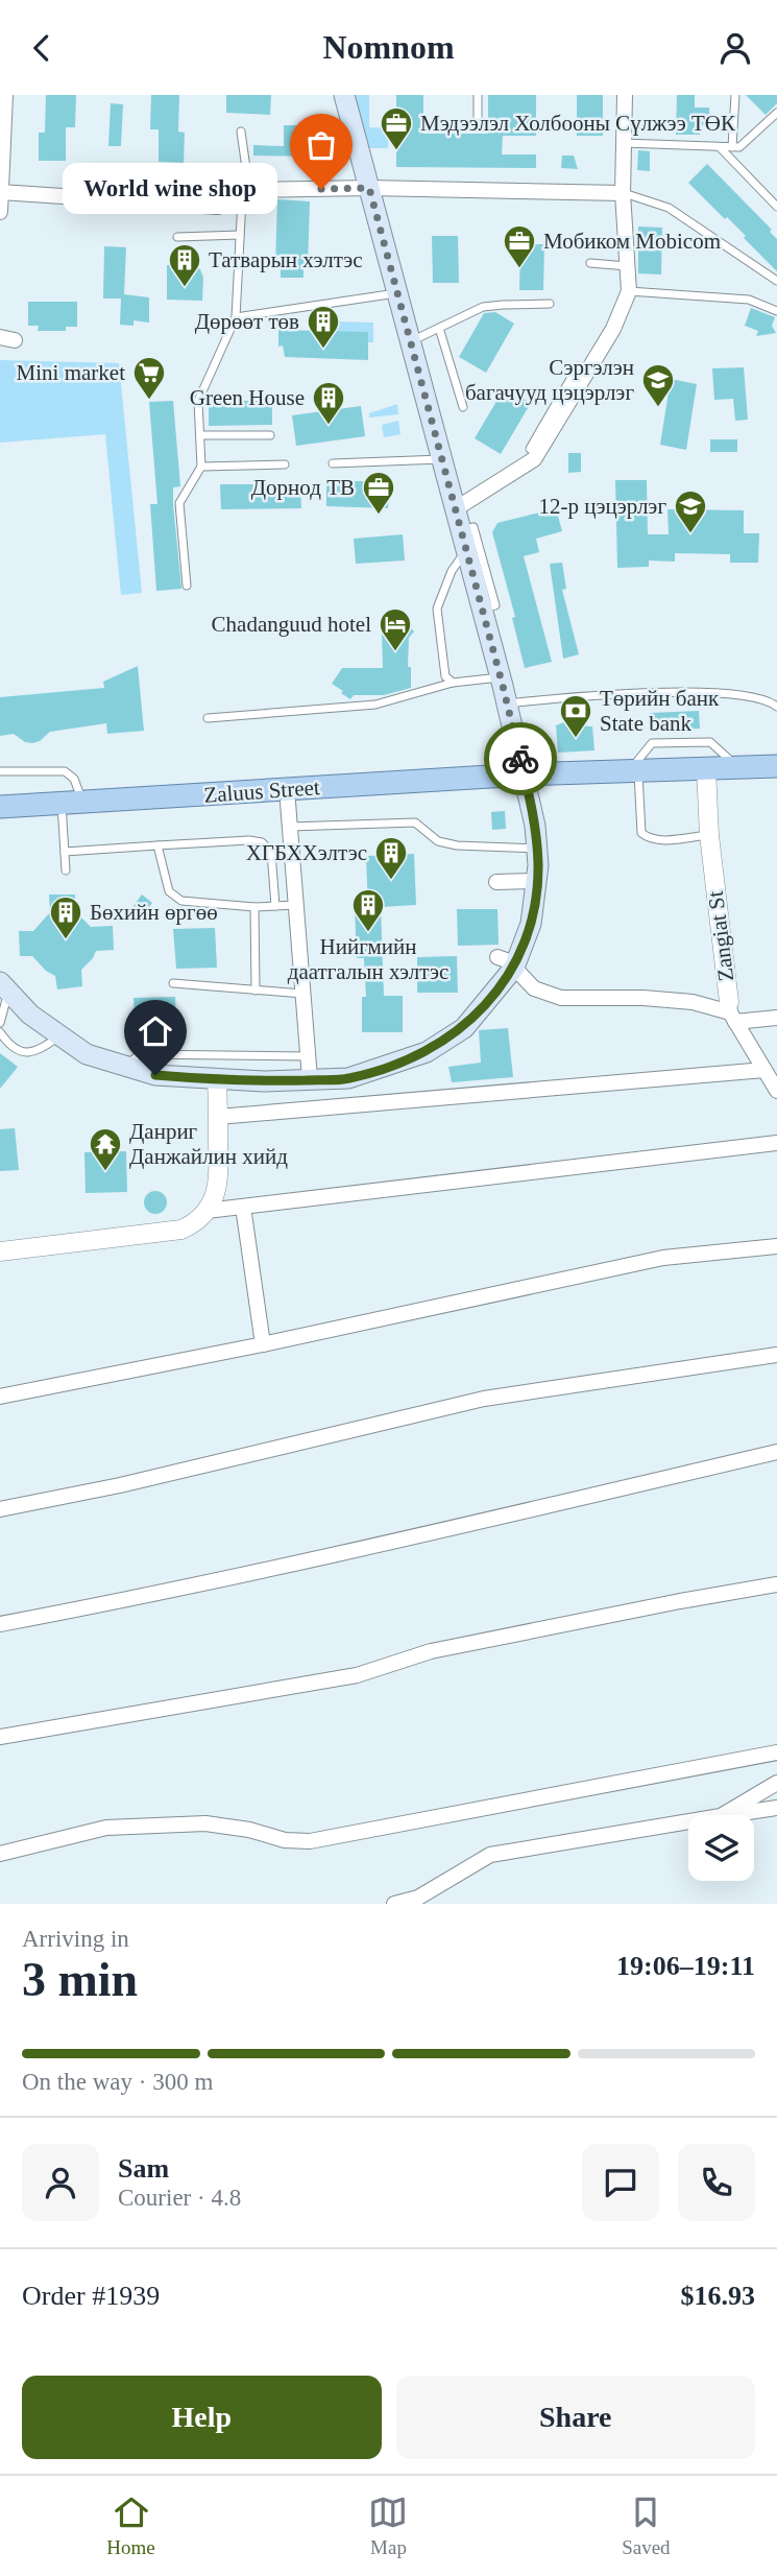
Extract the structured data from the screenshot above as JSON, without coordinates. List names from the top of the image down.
{
  "streets": {
    "main road": ["Zaluus Street"],
    "street": ["Zangiat St"]
  },
  "crossings": [
    ["Zaluus Street", "Zangiat St"]
  ],
  "places": {
    "office": ["Мэдээлэл Холбооны Сүлжээ ТӨК", "Мобиком Mobicom", "Дорнод ТВ"],
    "other": ["World wine shop"],
    "building": [
      "Татварын хэлтэс",
      "Дөрөөт төв",
      "Green House",
      "ХГБХХэлтэс",
      "Нийгмийн даатгалын хэлтэс",
      "Бөхийн өргөө"
    ],
    "supermarket": ["Mini market"],
    "school or university": ["Сэргэлэн багачууд цэцэрлэг", "12-р цэцэрлэг"],
    "hotel": ["Chadanguud hotel"],
    "bank": ["Төрийн банк State bank"],
    "temple": ["Данриг Данжайлин хийд"]
  },
  "page": {
    "header": "Nomnom",
    "bubble": "World wine shop",
    "heading": ["3 min", "Arriving in", "19:06–19:11"],
    "panel": [
      "Sam",
      "Courier · 4.8",
      "Order #1939",
      "$16.93"
    ],
    "bar": "On the way · 300 m",
    "buttons": ["Help", "Share"],
    "tabs": ["Home", "Map", "Saved"]
  }
}
